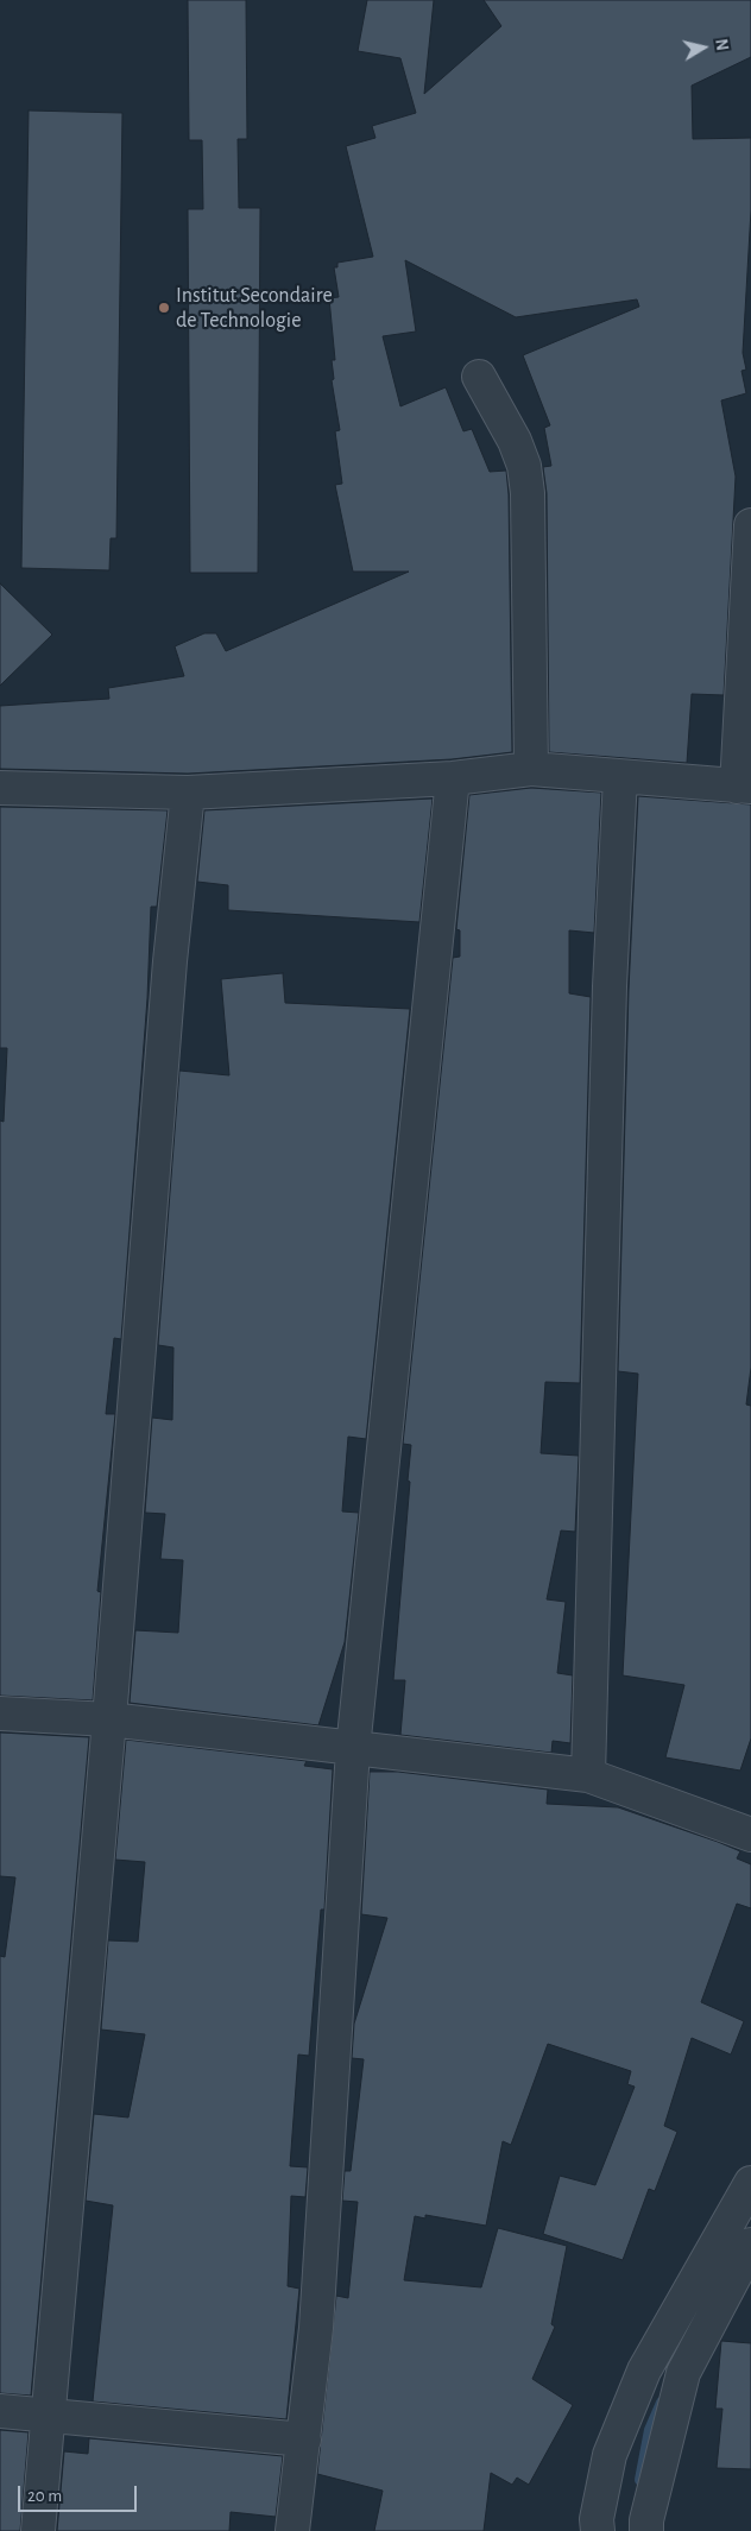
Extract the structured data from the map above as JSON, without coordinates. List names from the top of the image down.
{
  "places": ["Institut Secondaire de Technologie"],
  "scale_bar": "20 m",
  "north": "right"
}
